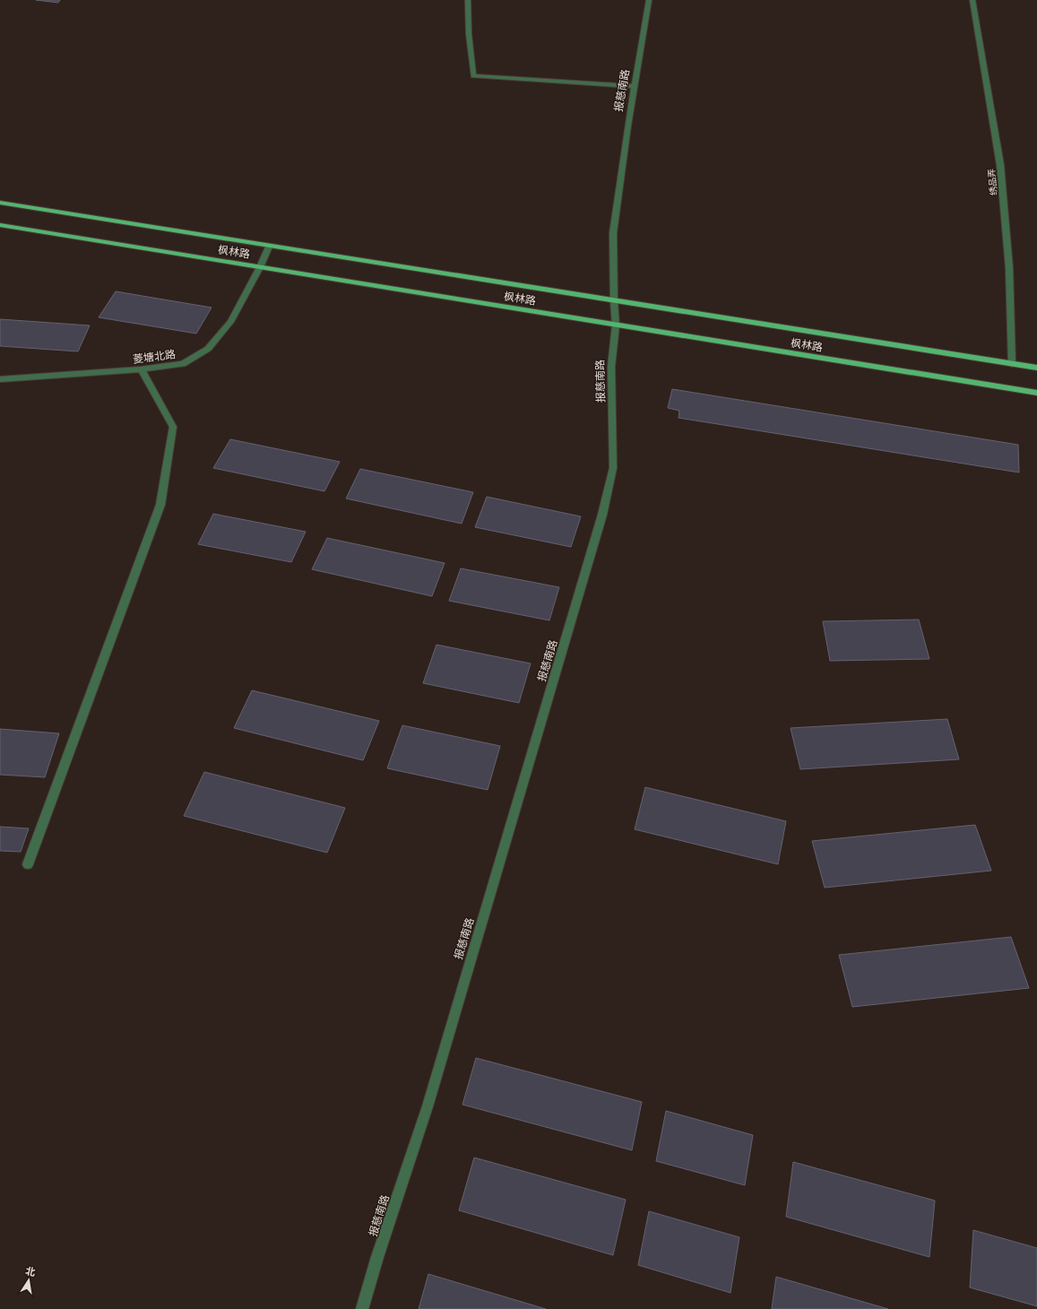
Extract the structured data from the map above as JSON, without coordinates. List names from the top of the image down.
{
  "streets": {
    "main road": ["枫林路"],
    "street": ["报慈南路", "绣品弄", "菱塘北路"]
  },
  "crossings": [
    ["报慈南路", "枫林路"],
    ["绣品弄", "枫林路"],
    ["枫林路", "菱塘北路"]
  ],
  "north": "top"
}
